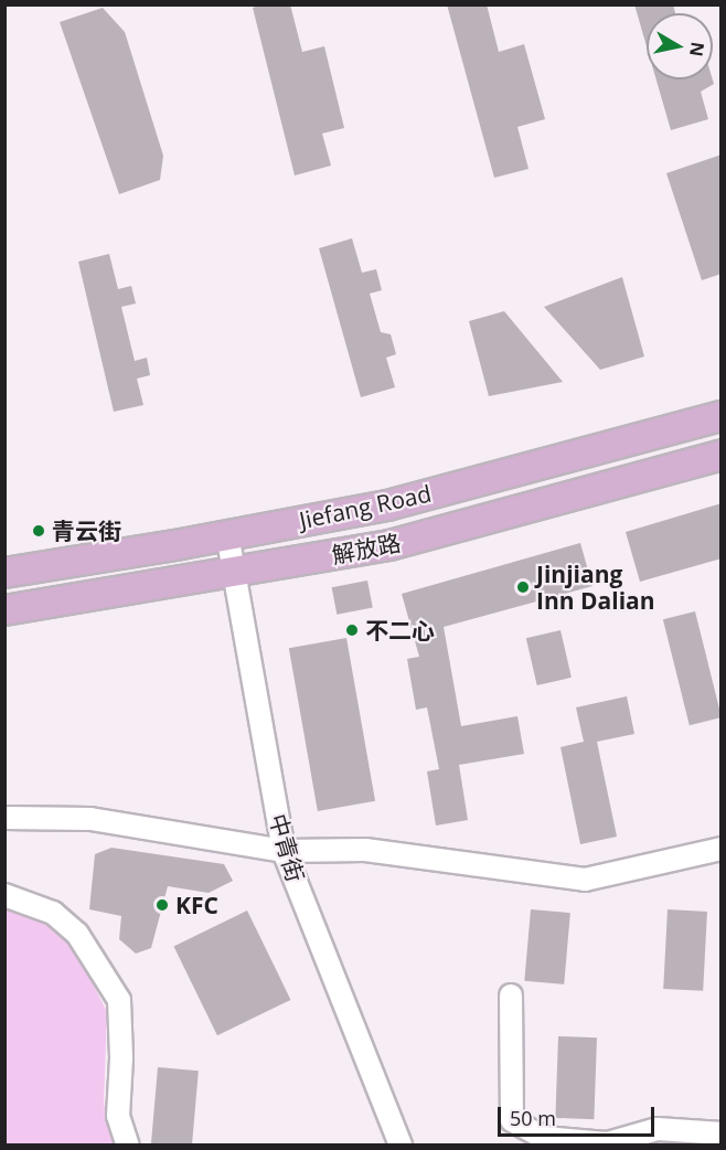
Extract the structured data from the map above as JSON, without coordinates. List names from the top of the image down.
{
  "streets": {
    "main road": ["Jiefang Road", "解放路"],
    "street": ["中青街"]
  },
  "crossings": [
    ["Jiefang Road", "中青街"],
    ["解放路", "中青街"]
  ],
  "places": [
    "青云街",
    "Jinjiang Inn Dalian",
    "不二心",
    "KFC"
  ],
  "scale_bar": "50 m",
  "north": "right"
}
